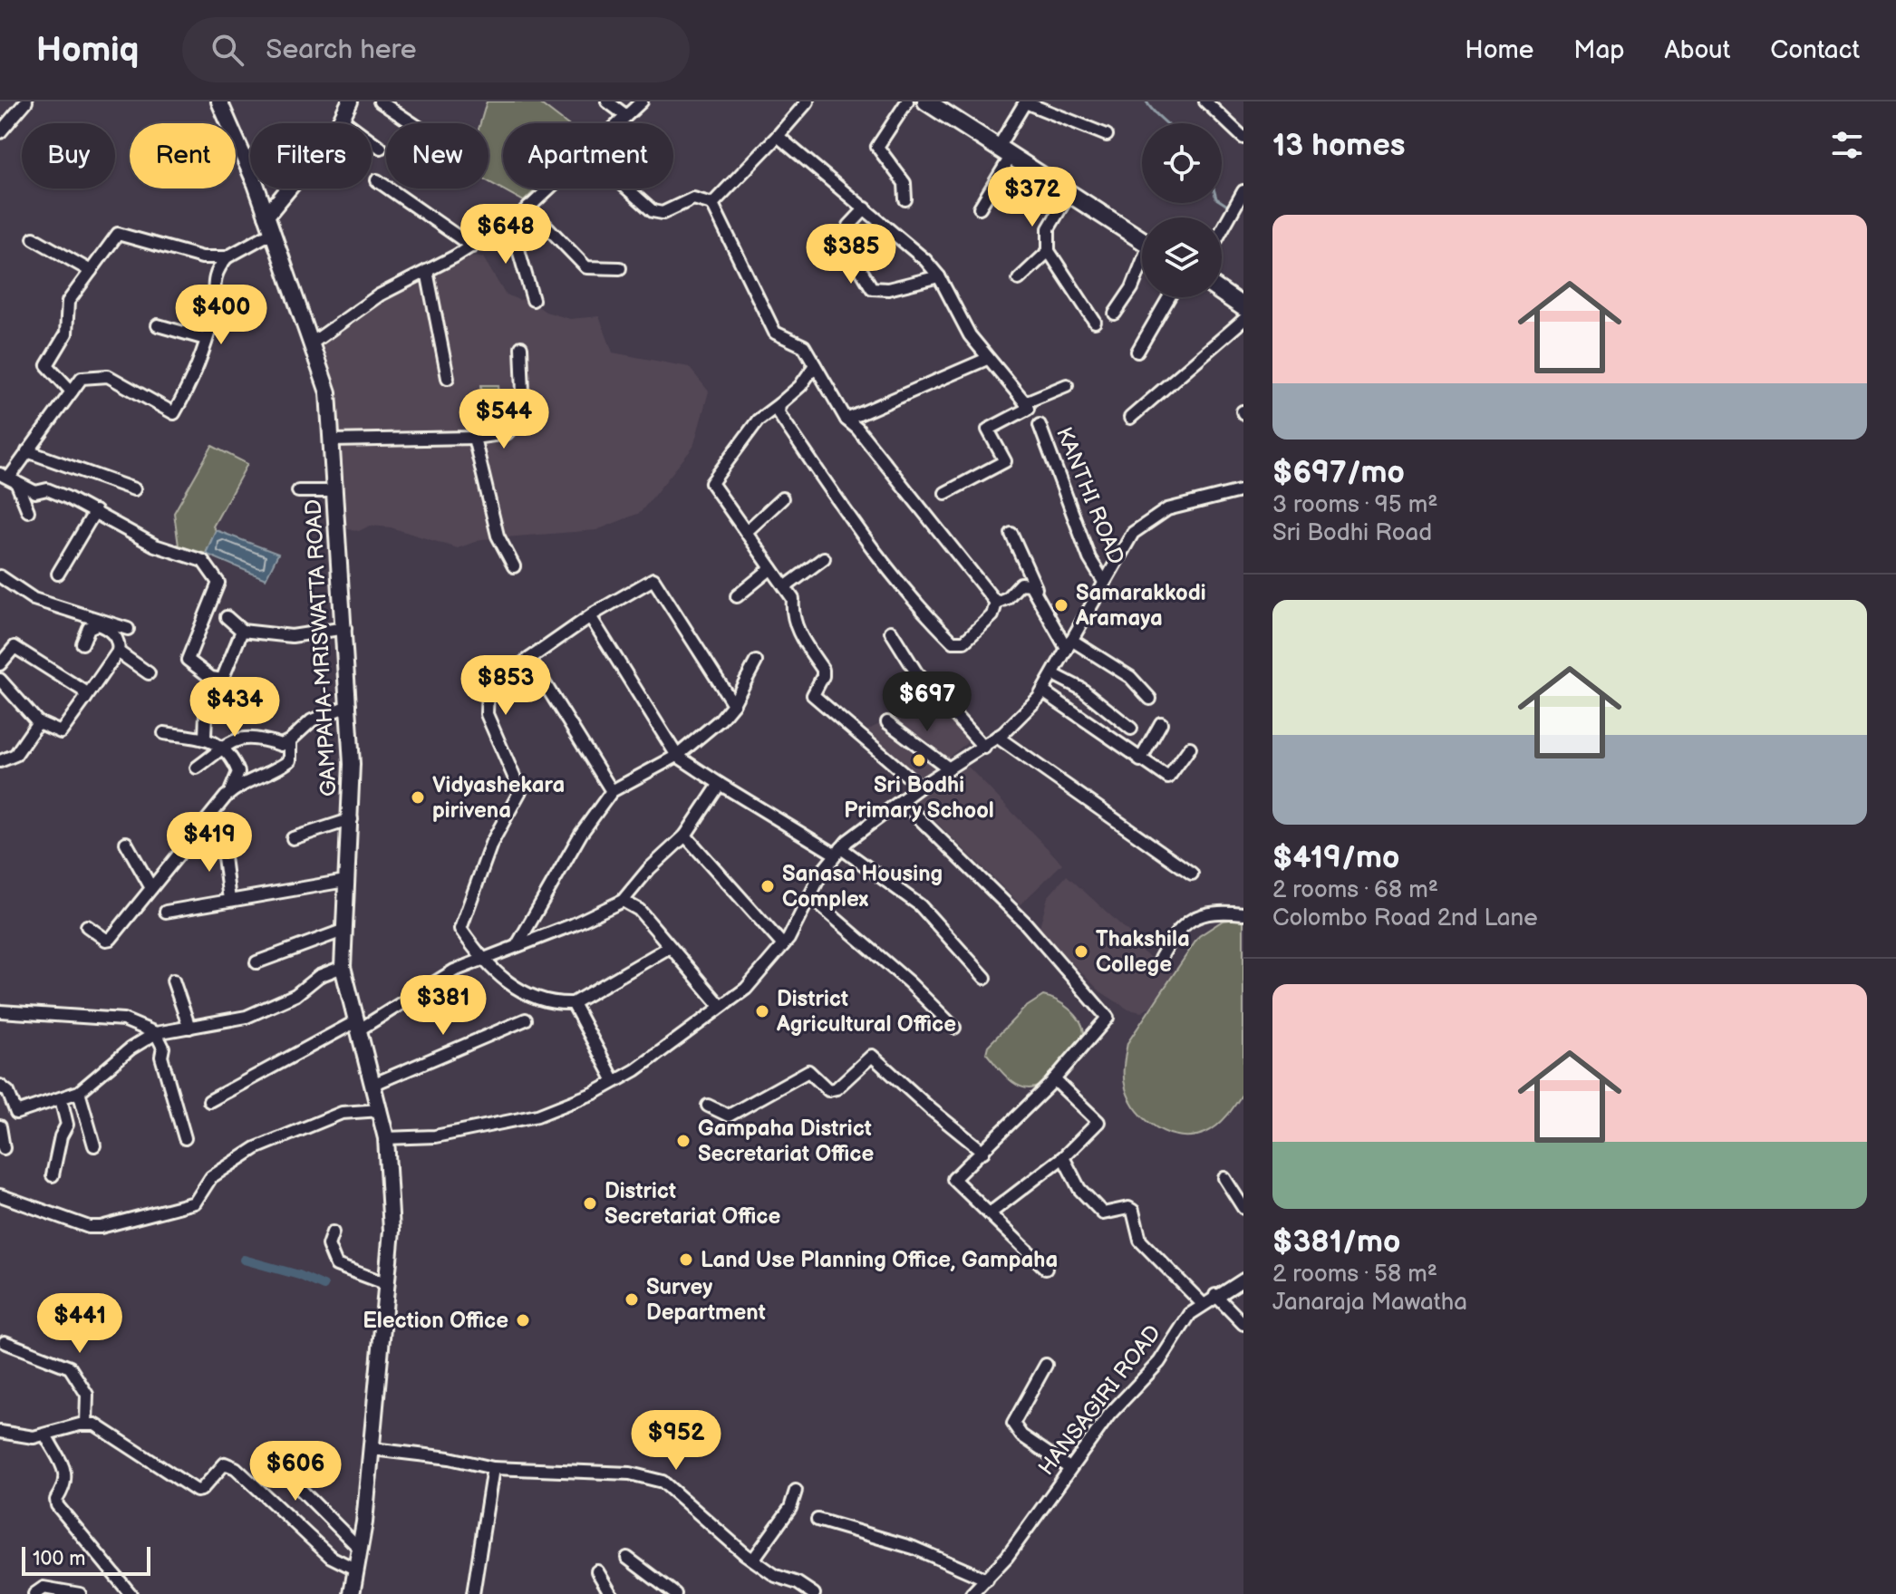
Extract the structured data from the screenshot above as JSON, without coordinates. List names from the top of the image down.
{
  "streets": {
    "main road": ["GAMPAHA-MRISWATTA ROAD"],
    "street": ["KANTHI ROAD", "HANSAGIRI ROAD"]
  },
  "places": [
    "Samarakkodi Aramaya",
    "Sri Bodhi Primary School",
    "Vidyashekara pirivena",
    "Sanasa Housing Complex",
    "Thakshila College",
    "District Agricultural Office",
    "Gampaha District Secretariat Office",
    "District Secretariat Office",
    "Land Use Planning Office, Gampaha",
    "Survey Department",
    "Election Office"
  ],
  "scale_bar": "100 m",
  "page": {
    "header": "Homiq",
    "search": "Search here",
    "nav": [
      "Home",
      "Map",
      "About",
      "Contact"
    ],
    "heading": "13 homes",
    "chip": [
      "Buy",
      "Rent",
      "Filters",
      "New",
      "Apartment"
    ],
    "price": [
      "$372",
      "$648",
      "$385",
      "$400",
      "$544",
      "$853",
      "$697",
      "$434",
      "$419",
      "$381",
      "$441",
      "$952",
      "$606"
    ],
    "list": [
      {
        "name": "$697/mo",
        "note": "3 rooms · 95 m² · Sri Bodhi Road"
      },
      {
        "name": "$419/mo",
        "note": "2 rooms · 68 m² · Colombo Road 2nd Lane"
      },
      {
        "name": "$381/mo",
        "note": "2 rooms · 58 m² · Janaraja Mawatha"
      }
    ],
    "scale": "100 m"
  }
}
